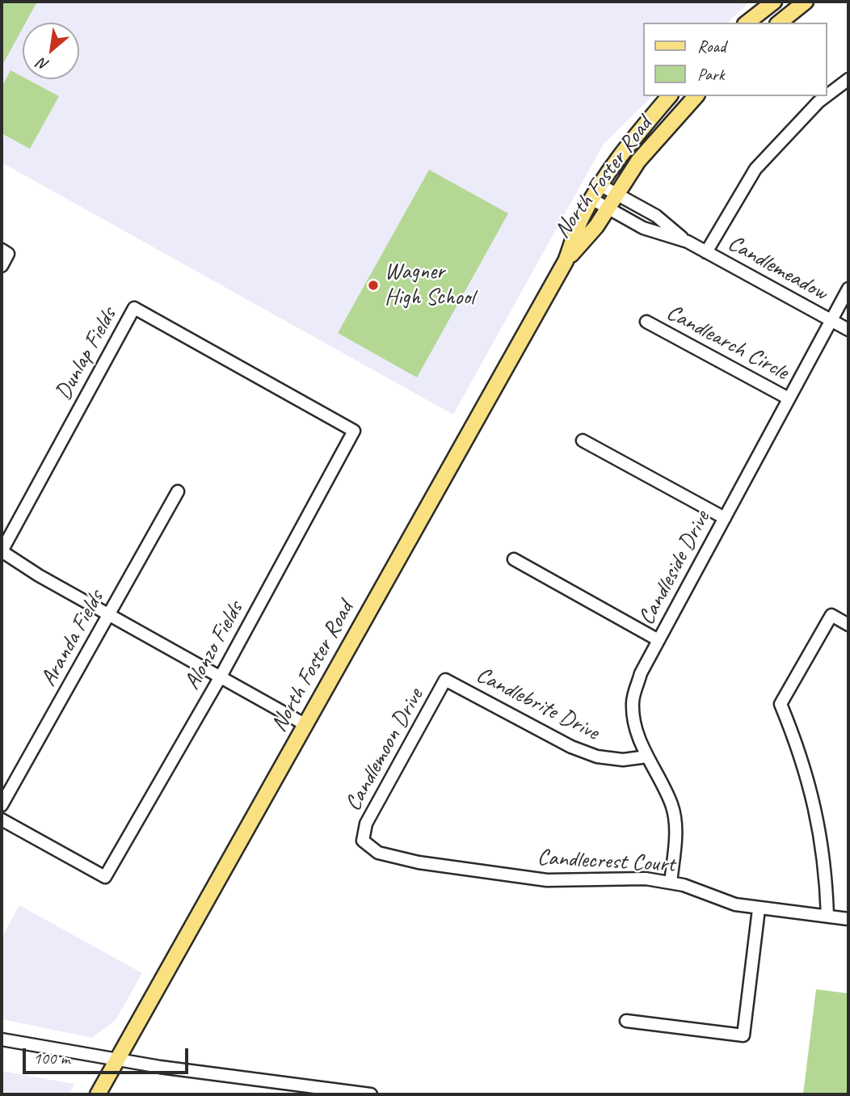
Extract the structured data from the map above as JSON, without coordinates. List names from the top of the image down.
{
  "streets": {
    "main road": ["North Foster Road"],
    "street": [
      "Candlemeadow",
      "Candlearch Circle",
      "Dunlap Fields",
      "Candleside Drive",
      "Aranda Fields",
      "Alonzo Fields",
      "Candlebrite Drive",
      "Candlemoon Drive",
      "Candlecrest Court"
    ]
  },
  "crossings": [
    ["North Foster Road", "Candlemeadow"],
    ["Candlemeadow", "Candleside Drive"],
    ["Candlearch Circle", "Candleside Drive"],
    ["Dunlap Fields", "Alonzo Fields"],
    ["Candleside Drive", "Candlebrite Drive"],
    ["Candleside Drive", "Candlecrest Court"],
    ["Candlebrite Drive", "Candlemoon Drive"],
    ["Candlemoon Drive", "Candlecrest Court"]
  ],
  "places": ["Wagner High School"],
  "legend": ["Road", "Park"],
  "scale_bar": "100 m",
  "north": "bottom left"
}
